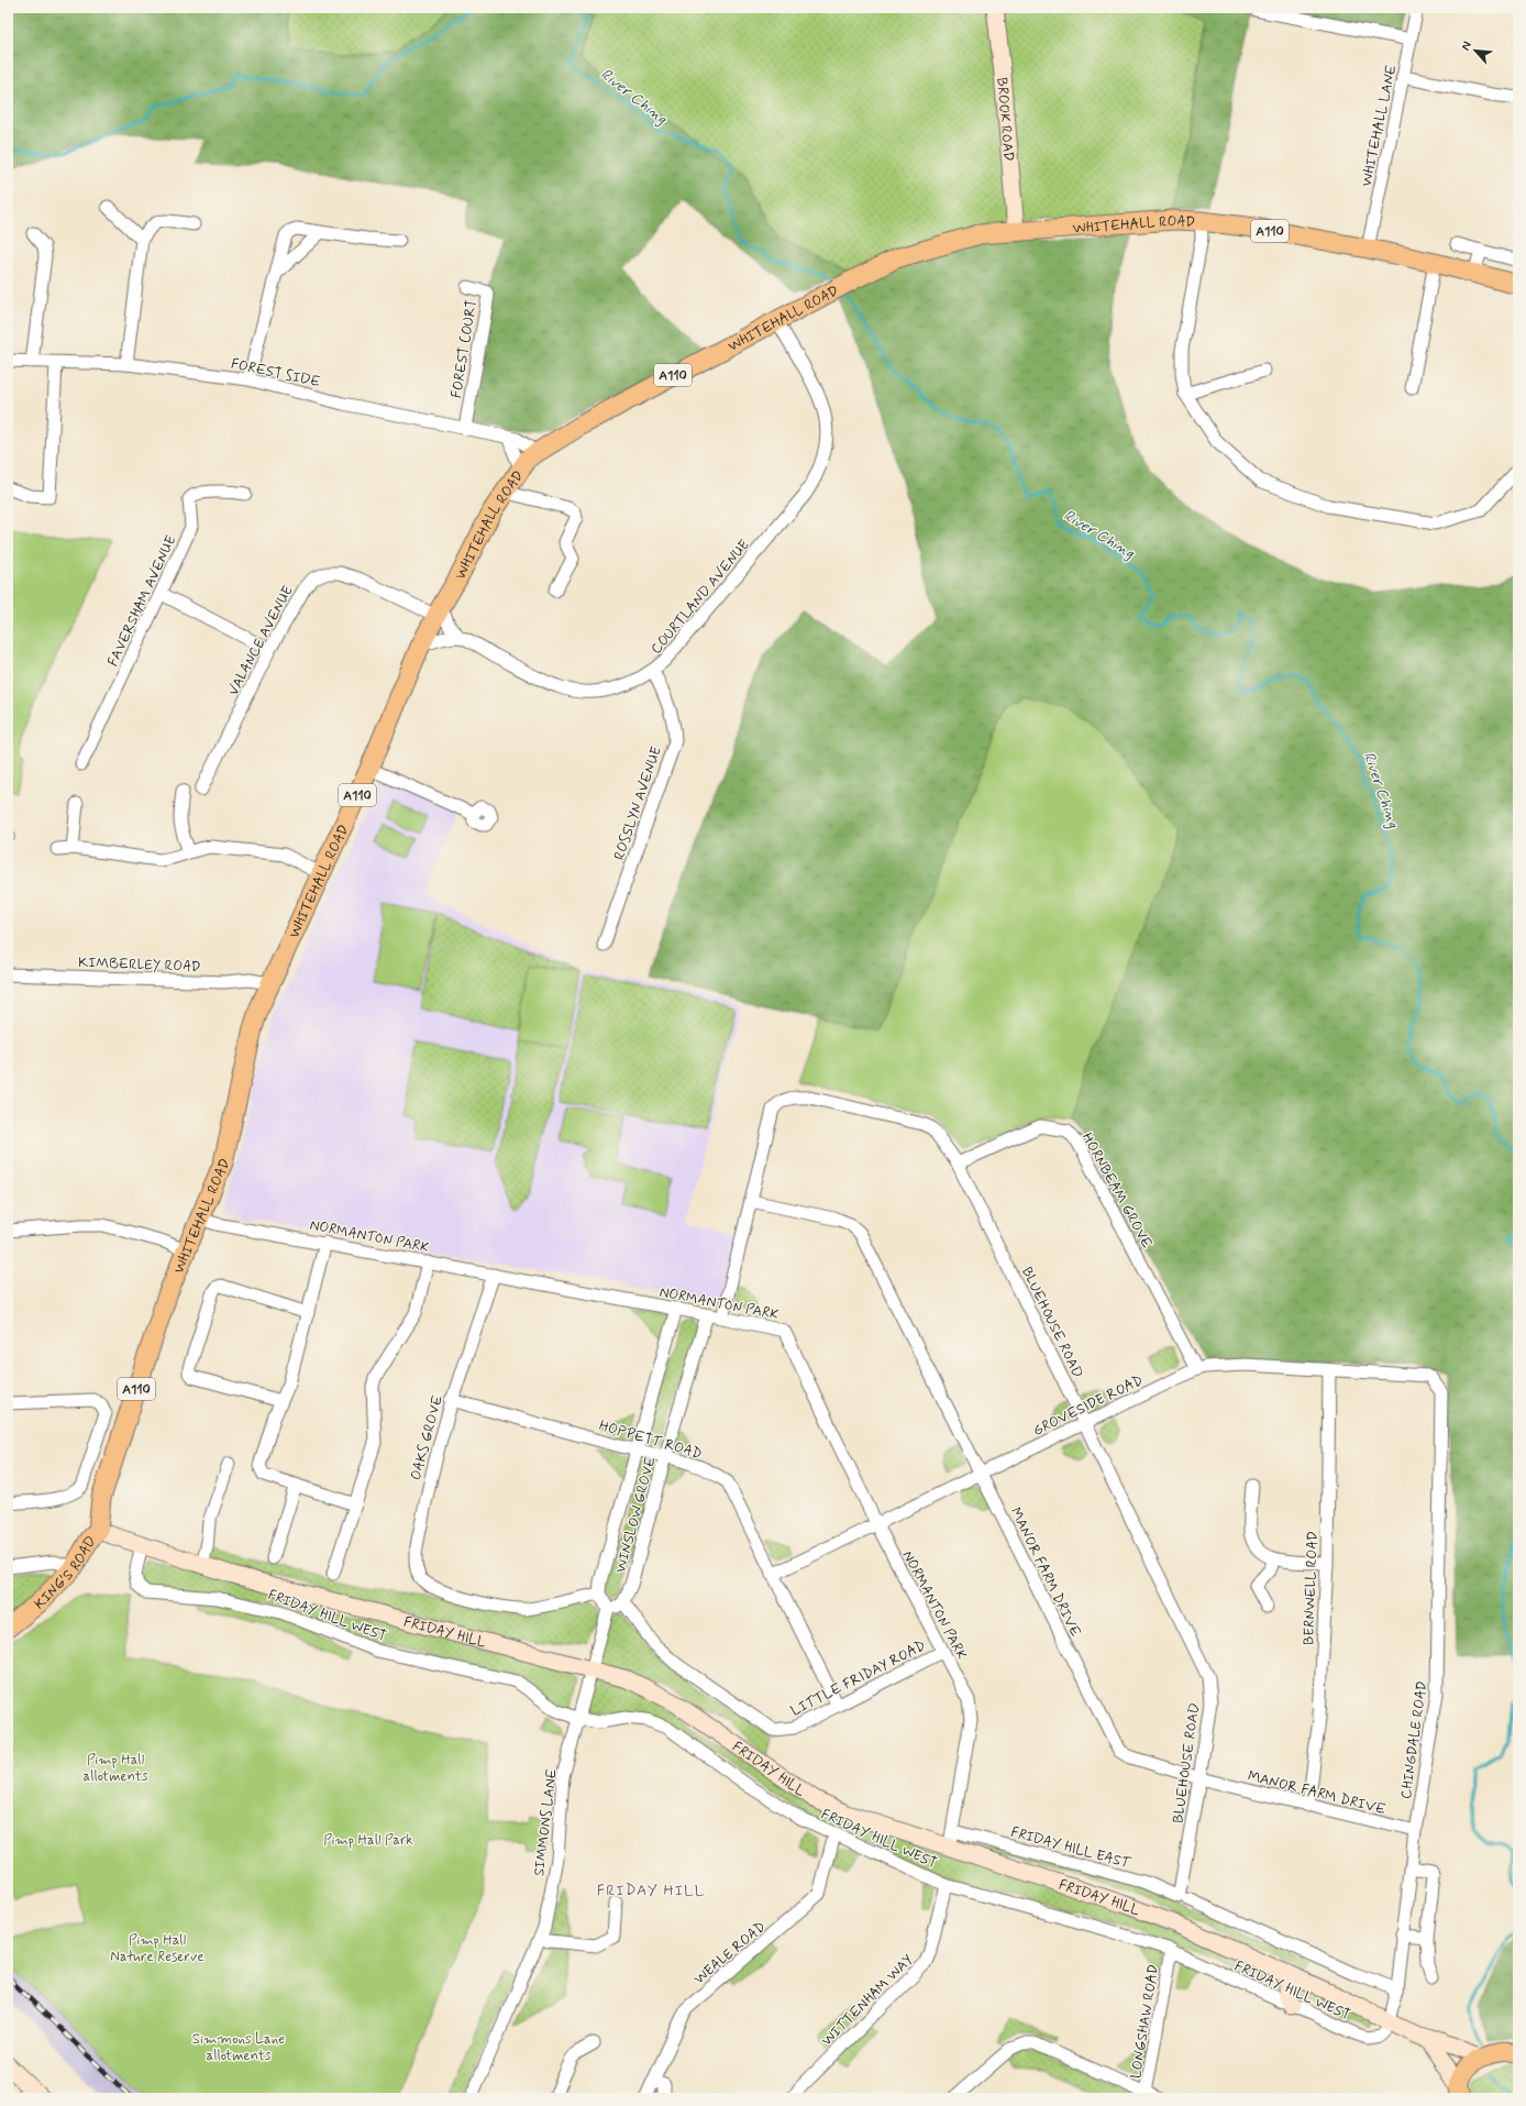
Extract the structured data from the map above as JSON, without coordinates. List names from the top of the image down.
{
  "streets": {
    "main road": [
      "BROOK ROAD",
      "WHITEHALL ROAD",
      "A110",
      "KING'S ROAD",
      "FRIDAY HILL"
    ],
    "street": [
      "WHITEHALL LANE",
      "FOREST COURT",
      "FOREST SIDE",
      "COURTLAND AVENUE",
      "FAVERSHAM AVENUE",
      "VALANCE AVENUE",
      "ROSSLYN AVENUE",
      "KIMBERLEY ROAD",
      "HORNBEAM GROVE",
      "NORMANTON PARK",
      "BLUEHOUSE ROAD",
      "GROVESIDE ROAD",
      "OAKS GROVE",
      "HOPPETT ROAD",
      "WINSLOW GROVE",
      "MANOR FARM DRIVE",
      "BERNWELL ROAD",
      "FRIDAY HILL WEST",
      "LITTLE FRIDAY ROAD",
      "CHINGDALE ROAD",
      "SIMMONS LANE",
      "FRIDAY HILL EAST",
      "WEALE ROAD",
      "WITTENHAM WAY",
      "LONGSHAW ROAD"
    ]
  },
  "crossings": [
    ["BROOK ROAD", "WHITEHALL ROAD"],
    ["WHITEHALL LANE", "WHITEHALL ROAD"],
    ["WHITEHALL ROAD", "FOREST SIDE"],
    ["WHITEHALL ROAD", "COURTLAND AVENUE"],
    ["WHITEHALL ROAD", "VALANCE AVENUE"],
    ["WHITEHALL ROAD", "KIMBERLEY ROAD"],
    ["WHITEHALL ROAD", "NORMANTON PARK"],
    ["WHITEHALL ROAD", "KING'S ROAD"],
    ["WHITEHALL ROAD", "FRIDAY HILL"],
    ["FOREST COURT", "FOREST SIDE"],
    ["COURTLAND AVENUE", "ROSSLYN AVENUE"],
    ["HORNBEAM GROVE", "BLUEHOUSE ROAD"],
    ["HORNBEAM GROVE", "GROVESIDE ROAD"],
    ["NORMANTON PARK", "BLUEHOUSE ROAD"],
    ["NORMANTON PARK", "GROVESIDE ROAD"],
    ["NORMANTON PARK", "OAKS GROVE"],
    ["NORMANTON PARK", "WINSLOW GROVE"],
    ["NORMANTON PARK", "FRIDAY HILL"],
    ["NORMANTON PARK", "LITTLE FRIDAY ROAD"],
    ["NORMANTON PARK", "FRIDAY HILL EAST"],
    ["BLUEHOUSE ROAD", "GROVESIDE ROAD"],
    ["BLUEHOUSE ROAD", "MANOR FARM DRIVE"],
    ["BLUEHOUSE ROAD", "FRIDAY HILL EAST"],
    ["GROVESIDE ROAD", "HOPPETT ROAD"],
    ["GROVESIDE ROAD", "MANOR FARM DRIVE"],
    ["GROVESIDE ROAD", "BERNWELL ROAD"],
    ["GROVESIDE ROAD", "CHINGDALE ROAD"],
    ["OAKS GROVE", "HOPPETT ROAD"],
    ["OAKS GROVE", "WINSLOW GROVE"],
    ["HOPPETT ROAD", "WINSLOW GROVE"],
    ["HOPPETT ROAD", "LITTLE FRIDAY ROAD"],
    ["WINSLOW GROVE", "LITTLE FRIDAY ROAD"],
    ["KING'S ROAD", "FRIDAY HILL"],
    ["MANOR FARM DRIVE", "BERNWELL ROAD"],
    ["MANOR FARM DRIVE", "CHINGDALE ROAD"],
    ["FRIDAY HILL WEST", "FRIDAY HILL"],
    ["FRIDAY HILL WEST", "CHINGDALE ROAD"],
    ["FRIDAY HILL WEST", "SIMMONS LANE"],
    ["FRIDAY HILL WEST", "WEALE ROAD"],
    ["FRIDAY HILL WEST", "WITTENHAM WAY"],
    ["FRIDAY HILL WEST", "LONGSHAW ROAD"],
    ["FRIDAY HILL", "CHINGDALE ROAD"],
    ["FRIDAY HILL", "SIMMONS LANE"],
    ["CHINGDALE ROAD", "FRIDAY HILL EAST"]
  ],
  "districts": ["FRIDAY HILL"],
  "water": ["River Ching"],
  "parks": [
    "Pimp Hall allotments",
    "Pimp Hall Park",
    "Pimp Hall Nature Reserve",
    "Simmons Lane allotments"
  ],
  "north": "top left"
}
